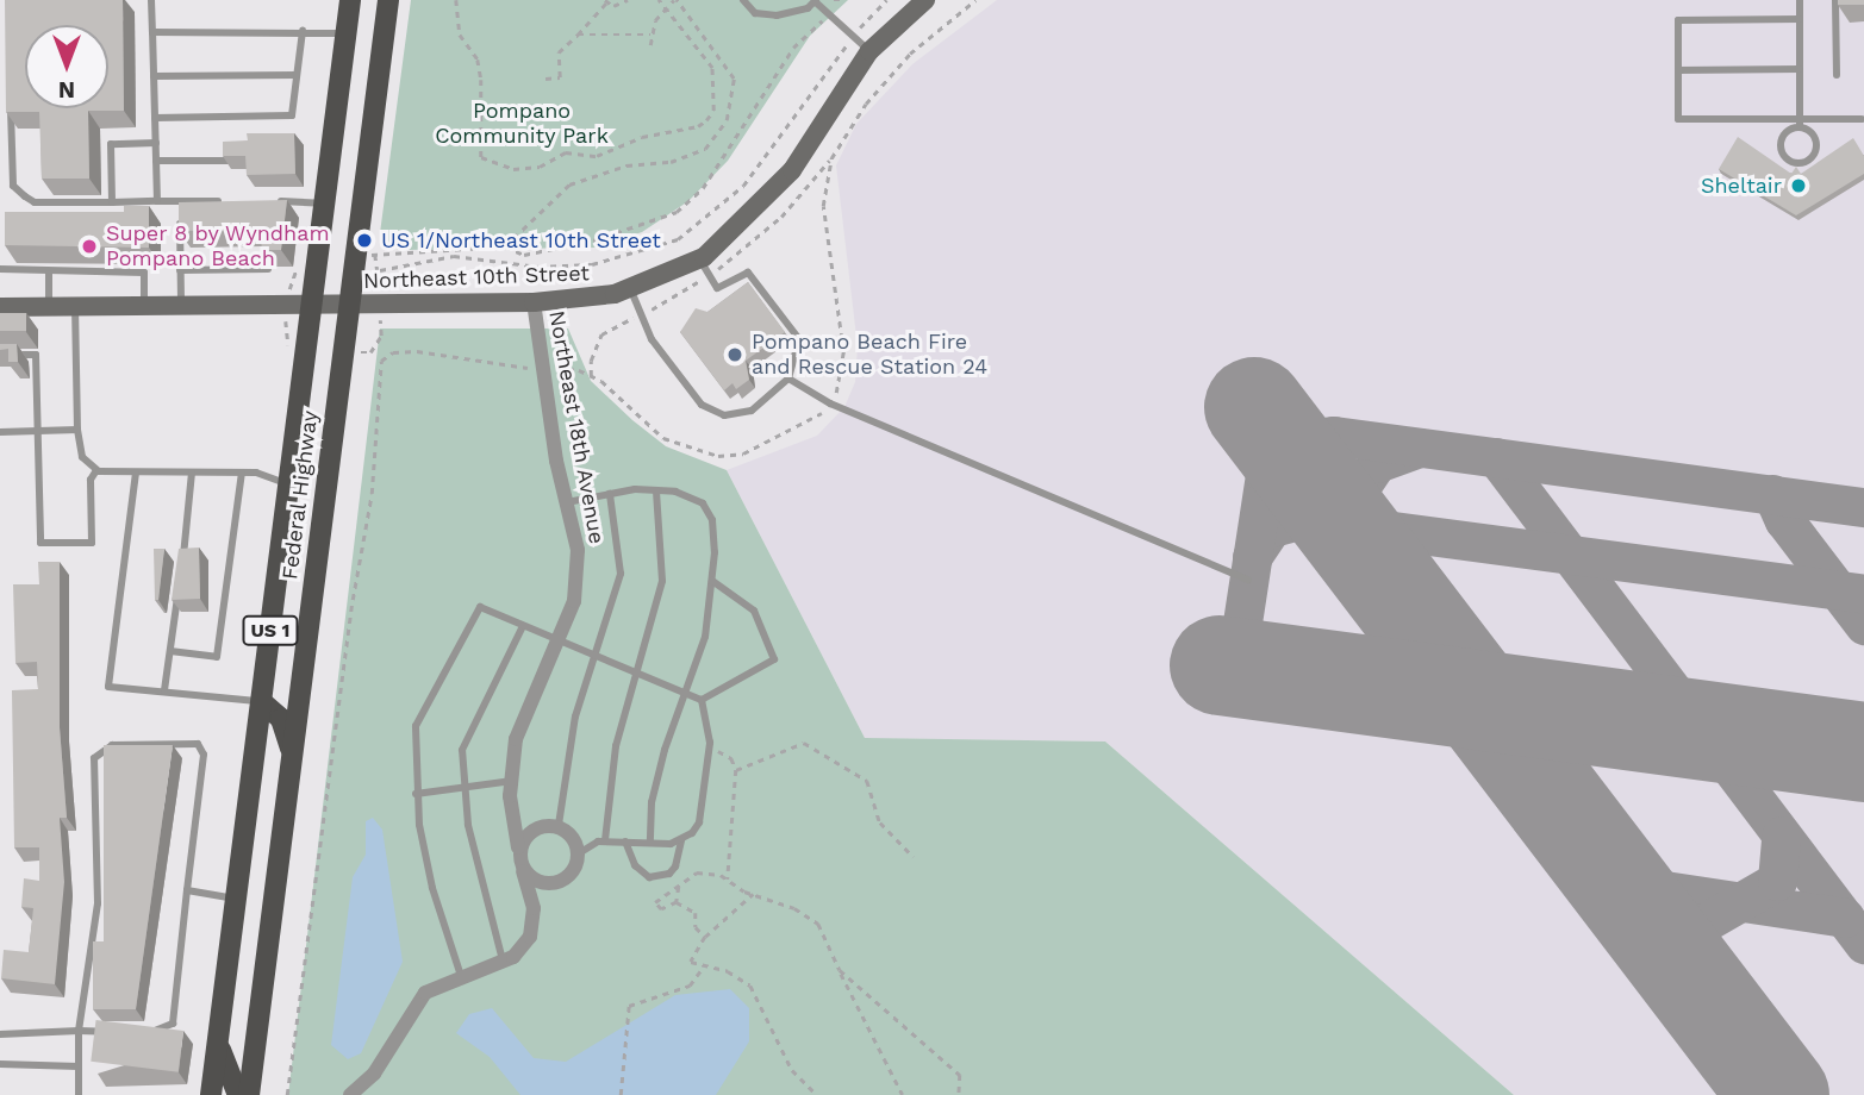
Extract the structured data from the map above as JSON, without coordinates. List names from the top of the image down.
{
  "streets": {
    "main road": ["Federal Highway", "US 1"],
    "street": ["Northeast 10th Street", "Northeast 18th Avenue"]
  },
  "crossings": [
    ["Northeast 10th Street", "Northeast 18th Avenue"],
    ["Northeast 10th Street", "Federal Highway"]
  ],
  "parks": ["Pompano Community Park"],
  "places": [
    "Sheltair",
    "US 1/Northeast 10th Street",
    "Super 8 by Wyndham Pompano Beach",
    "Pompano Beach Fire and Rescue Station 24"
  ],
  "north": "bottom"
}
